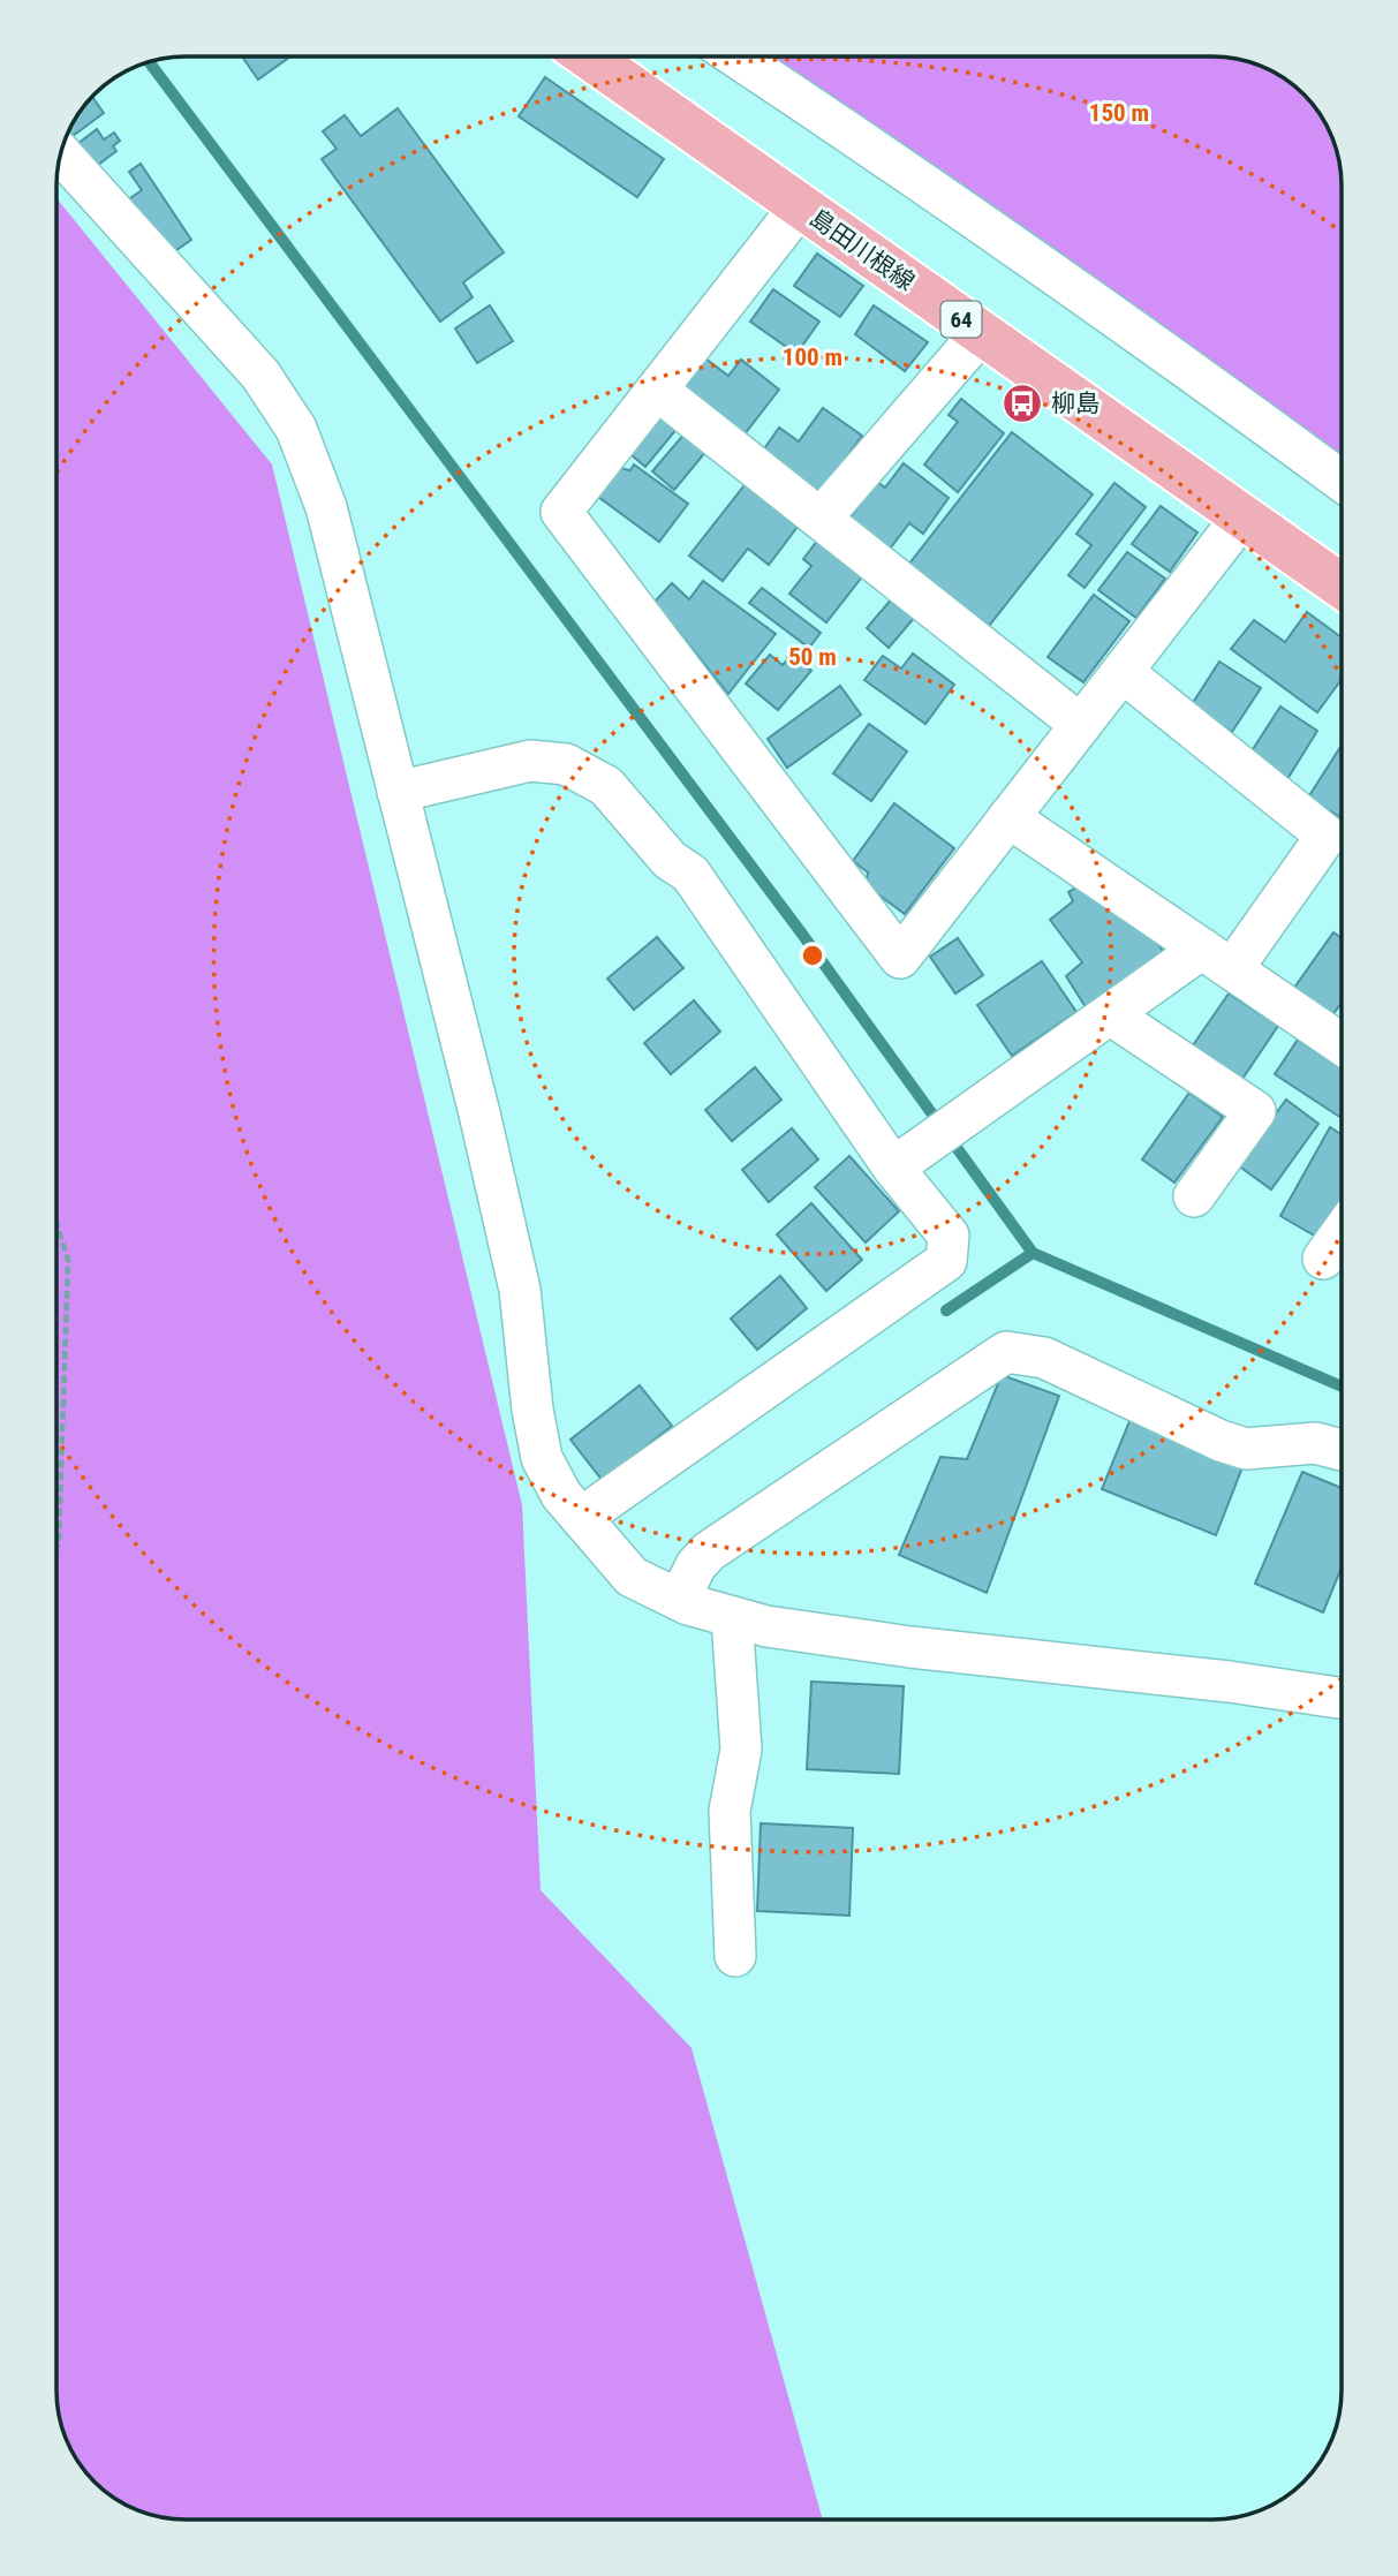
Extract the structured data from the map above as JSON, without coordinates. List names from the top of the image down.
{
  "streets": {
    "main road": ["島田川根線", "64"]
  },
  "places": {
    "bus stop": ["柳島"]
  },
  "rings": ["150 m", "100 m", "50 m"]
}
